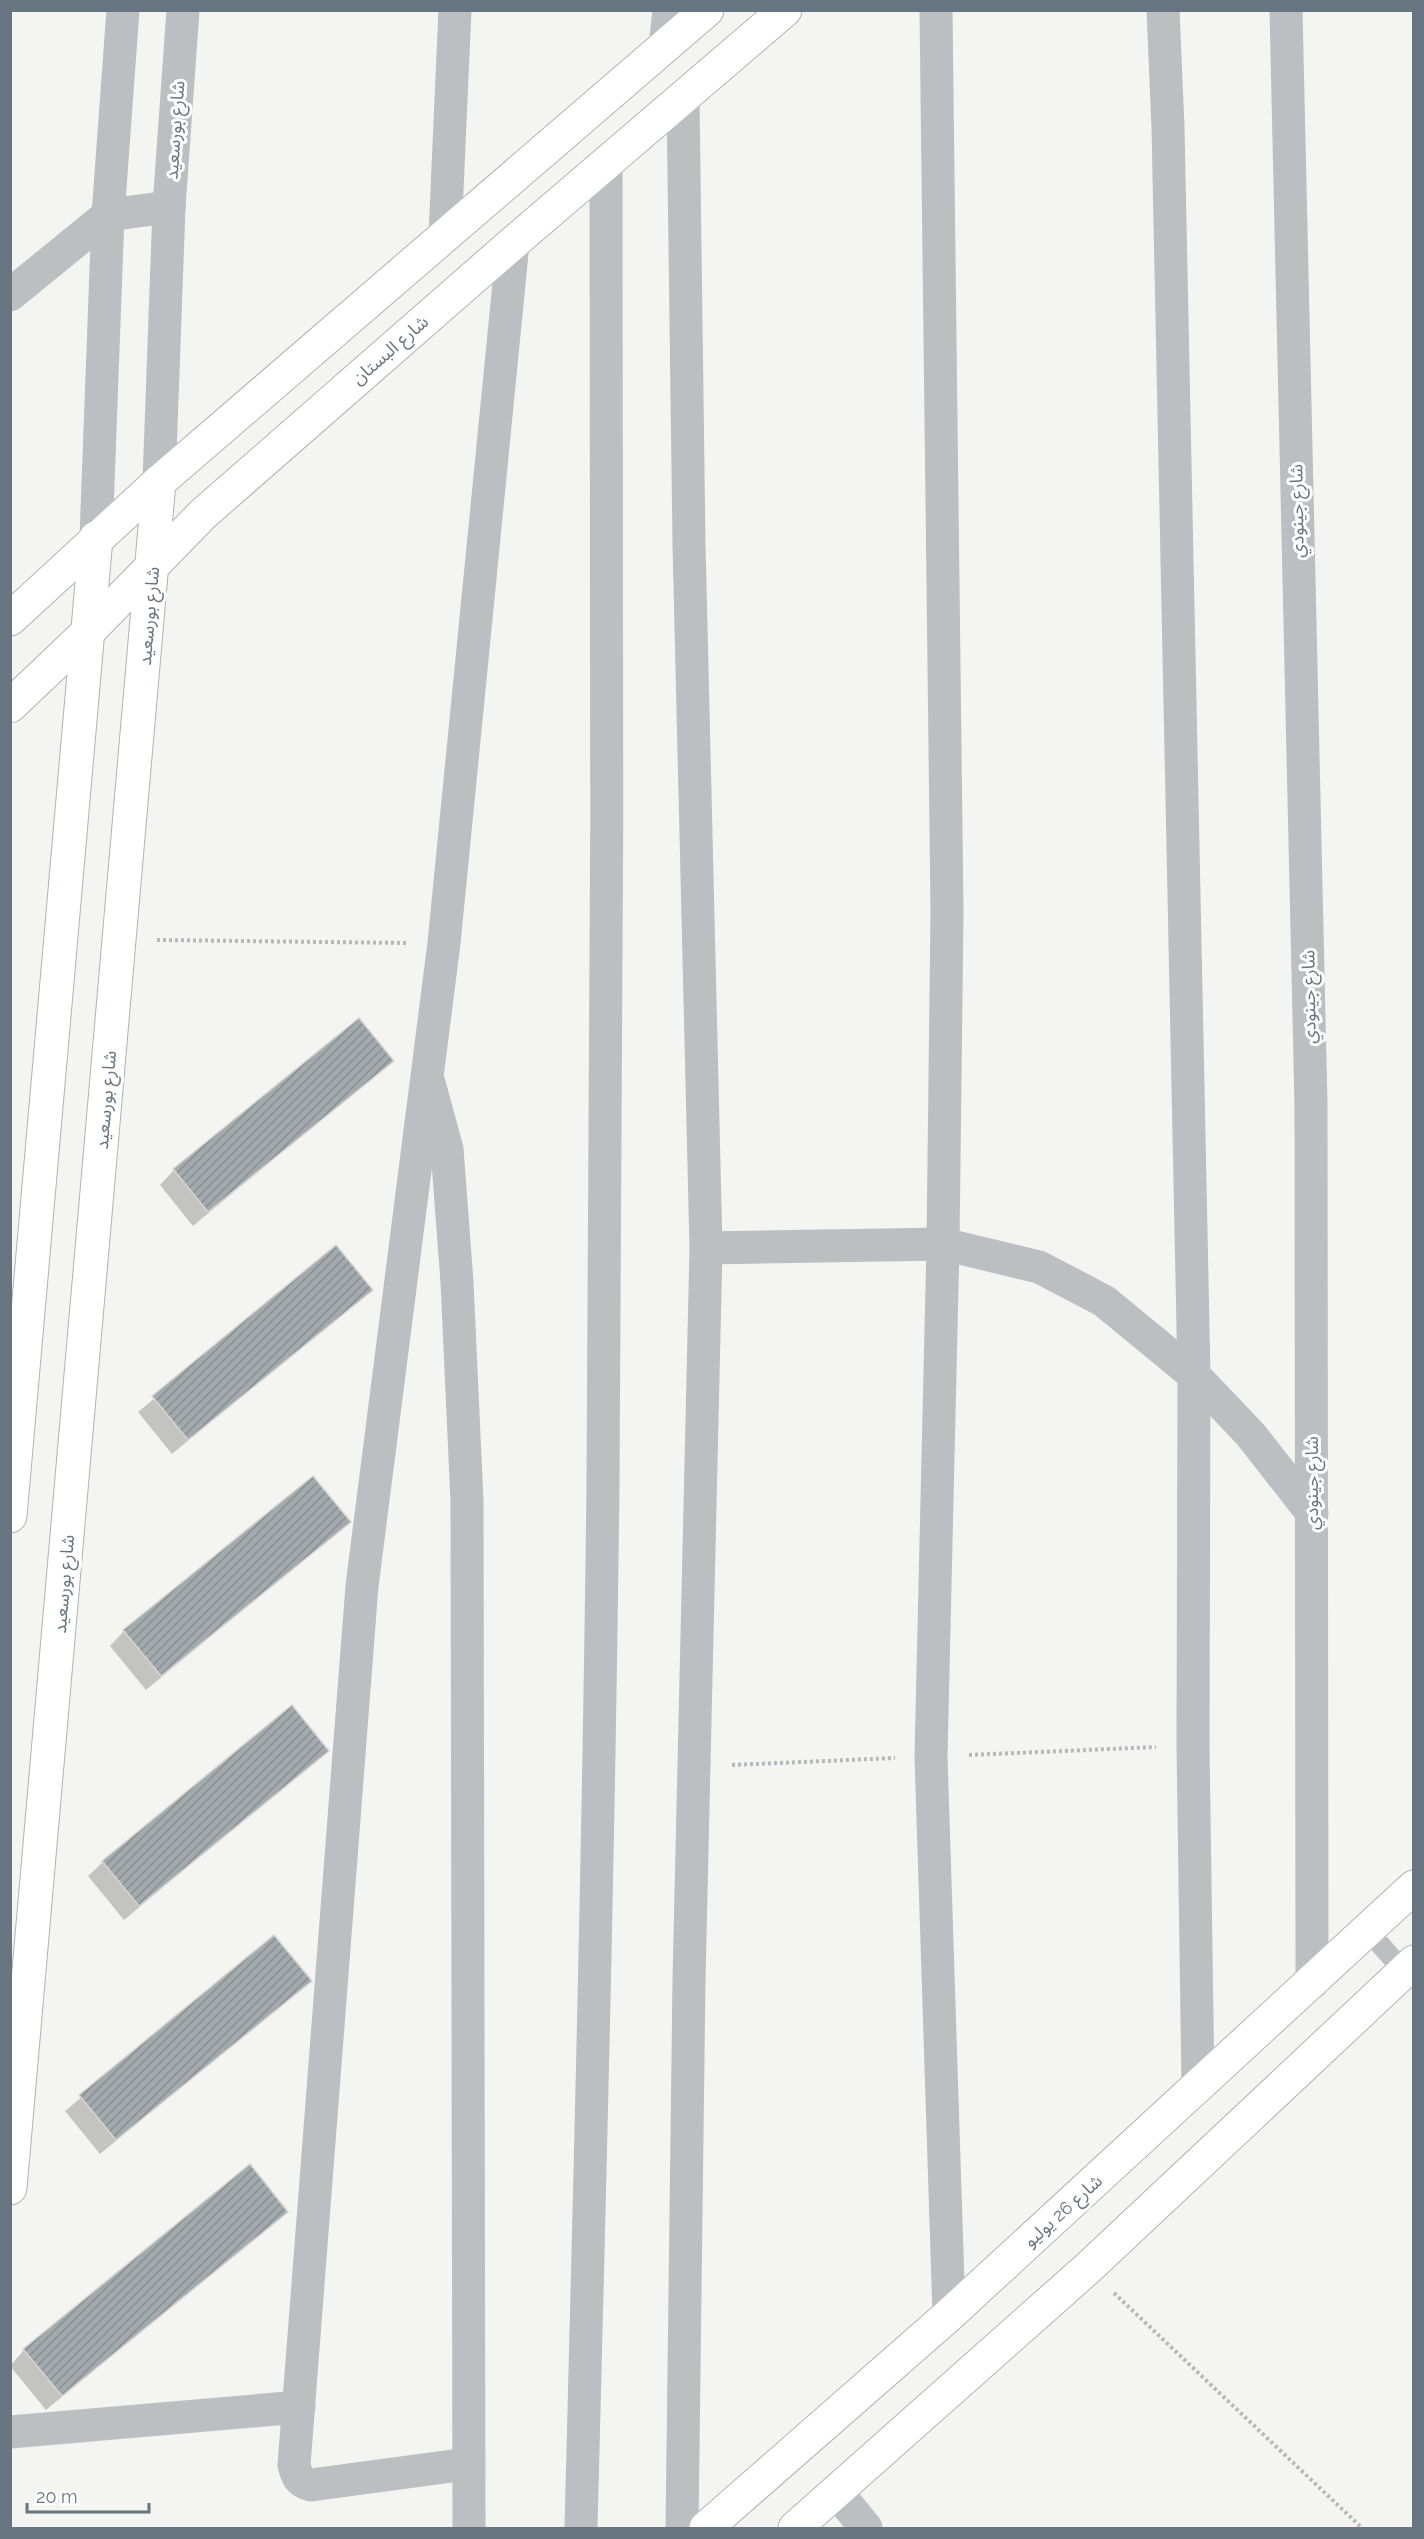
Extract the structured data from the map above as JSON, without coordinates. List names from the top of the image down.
{
  "streets": {
    "main road": ["شارع بورسعيد", "شارع البستان", "شارع 26 يوليو"],
    "street": ["شارع جينودي"]
  },
  "crossings": [
    ["شارع بورسعيد", "شارع البستان"],
    ["شارع جينودي", "شارع 26 يوليو"]
  ],
  "scale_bar": "20 m"
}
